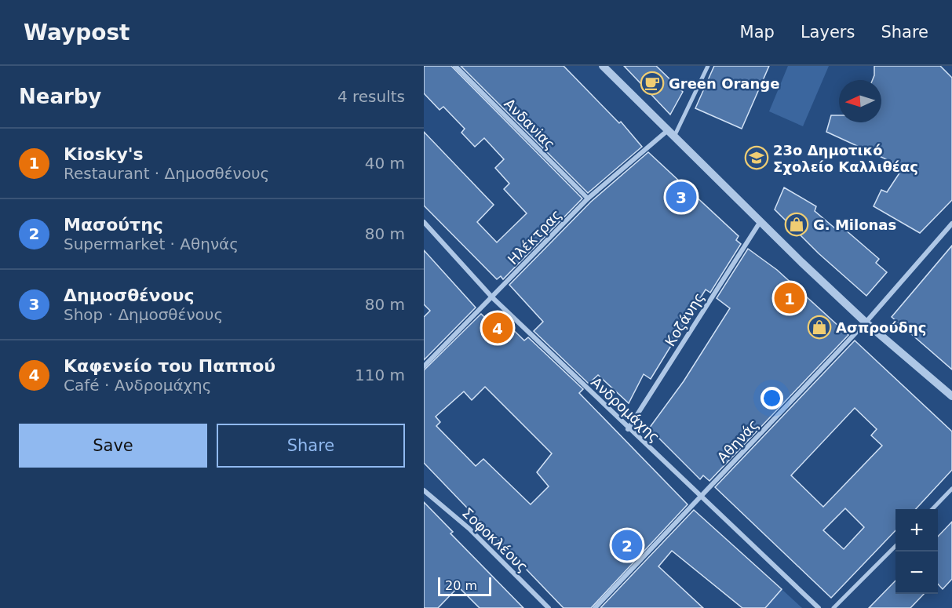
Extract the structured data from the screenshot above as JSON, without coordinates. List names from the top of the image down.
{
  "streets": {
    "street": [
      "Ανδανiας",
      "Ηλέκτρας",
      "Κοζάνης",
      "Ανδρομάχης",
      "Αθηνάς",
      "Σοφοκλέους"
    ]
  },
  "crossings": [
    ["Ανδανiας", "Ηλέκτρας"],
    ["Ηλέκτρας", "Ανδρομάχης"],
    ["Κοζάνης", "Ανδρομάχης"],
    ["Ανδρομάχης", "Αθηνάς"]
  ],
  "places": {
    "cafe": ["Green Orange"],
    "school or university": ["23ο Δημοτικό Σχολείο Καλλιθέας"],
    "shop": ["G. Milonas", "Ασπρούδης"]
  },
  "scale_bar": "20 m",
  "north": "left",
  "page": {
    "header": "Waypost",
    "nav": ["Map", "Layers", "Share"],
    "heading": ["Nearby", "4 results"],
    "list": [
      {
        "mark": "1",
        "name": "Kiosky's",
        "note": "Restaurant · Δημοσθένους",
        "value": "40 m"
      },
      {
        "mark": "2",
        "name": "Μασούτης",
        "note": "Supermarket · Αθηνάς",
        "value": "80 m"
      },
      {
        "mark": "3",
        "name": "Δημοσθένους",
        "note": "Shop · Δημοσθένους",
        "value": "80 m"
      },
      {
        "mark": "4",
        "name": "Καφενείο του Παππού",
        "note": "Café · Ανδρομάχης",
        "value": "110 m"
      }
    ],
    "pins": [
      "3",
      "1",
      "4",
      "2"
    ],
    "buttons": ["Save", "Share"],
    "map_buttons": ["+", "−"],
    "scale": "20 m"
  }
}
